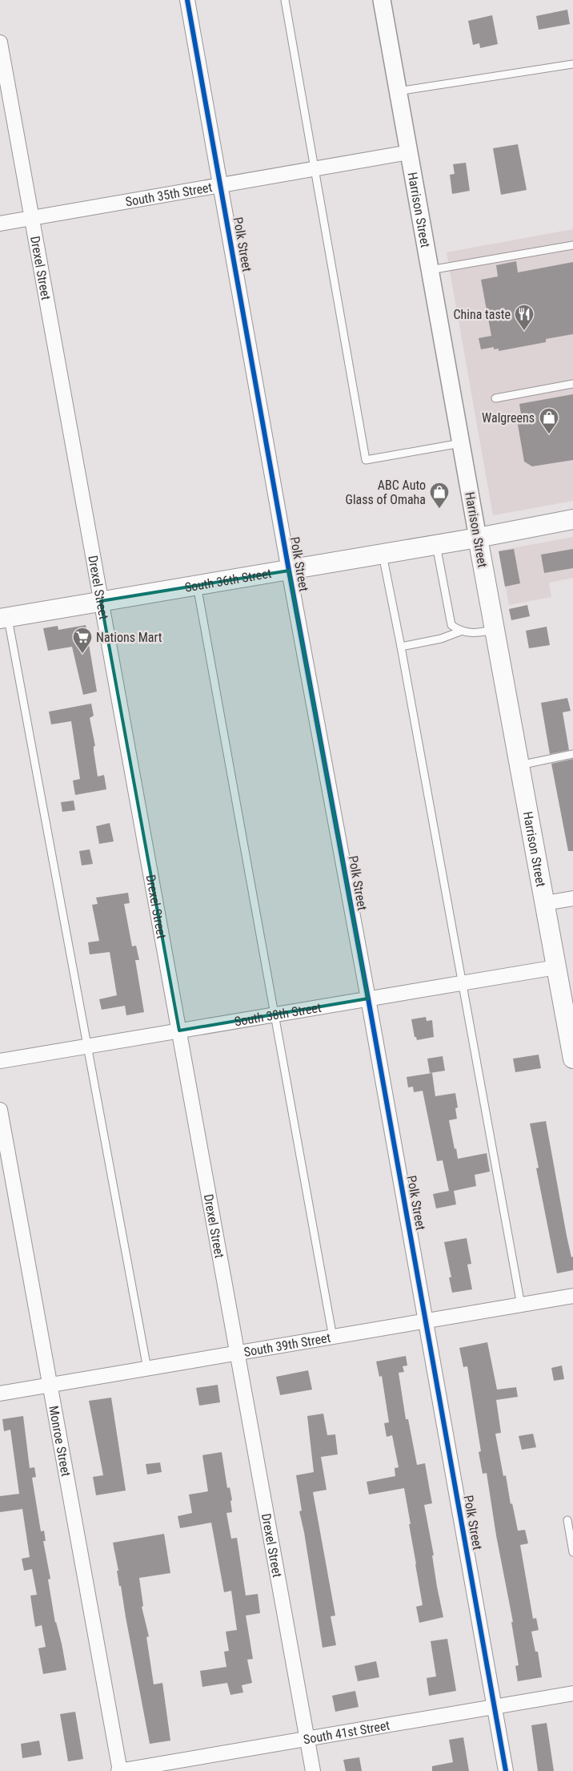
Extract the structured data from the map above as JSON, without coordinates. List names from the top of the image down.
{
  "streets": {
    "main road": ["Harrison Street", "South 36th Street"],
    "street": [
      "South 35th Street",
      "Polk Street",
      "Drexel Street",
      "South 38th Street",
      "South 39th Street",
      "Monroe Street",
      "South 41st Street"
    ]
  },
  "crossings": [
    ["South 35th Street", "Harrison Street"],
    ["South 35th Street", "Polk Street"],
    ["South 35th Street", "Drexel Street"],
    ["Harrison Street", "South 36th Street"],
    ["Harrison Street", "South 38th Street"],
    ["Polk Street", "South 36th Street"],
    ["Polk Street", "South 38th Street"],
    ["Polk Street", "South 39th Street"],
    ["Polk Street", "South 41st Street"],
    ["Drexel Street", "South 36th Street"],
    ["Drexel Street", "South 38th Street"],
    ["Drexel Street", "South 39th Street"],
    ["Drexel Street", "South 41st Street"],
    ["South 39th Street", "Monroe Street"],
    ["Monroe Street", "South 41st Street"]
  ],
  "places": {
    "restaurant": ["China taste"],
    "shop": ["Walgreens", "ABC Auto Glass of Omaha"],
    "supermarket": ["Nations Mart"]
  }
}
